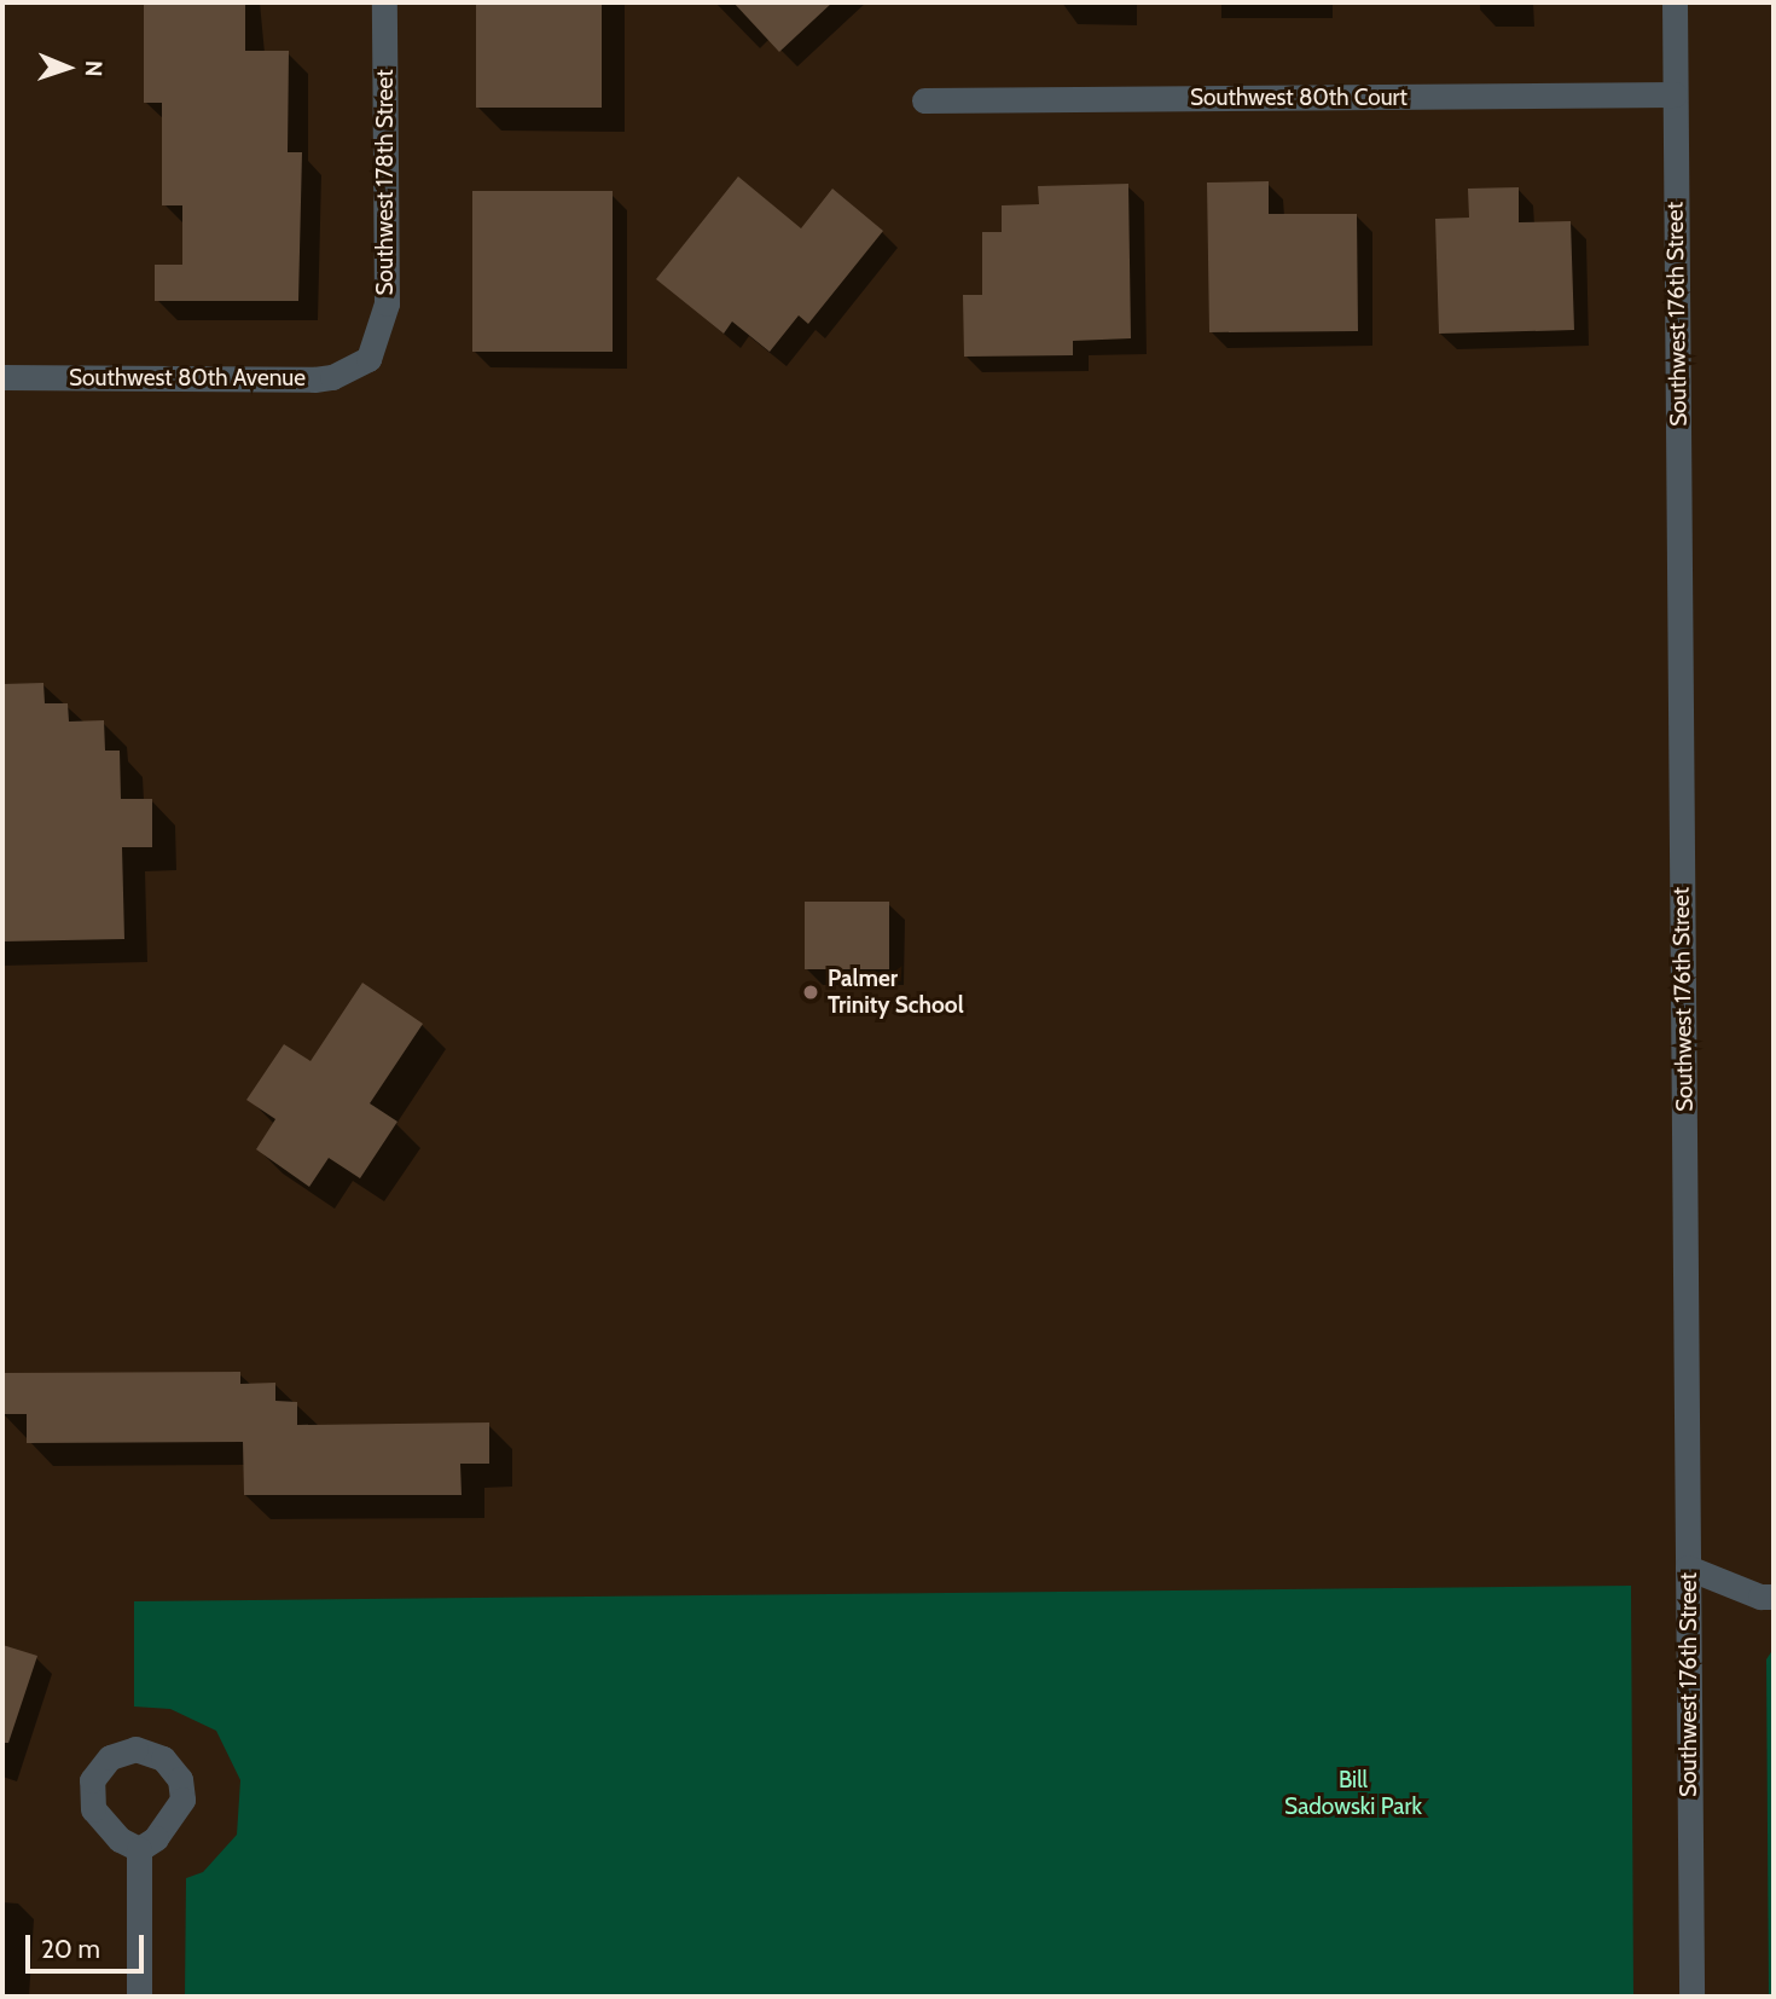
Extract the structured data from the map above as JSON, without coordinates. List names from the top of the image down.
{
  "streets": {
    "street": [
      "Southwest 80th Court",
      "Southwest 178th Street",
      "Southwest 176th Street",
      "Southwest 80th Avenue"
    ]
  },
  "crossings": [
    ["Southwest 80th Court", "Southwest 176th Street"],
    ["Southwest 178th Street", "Southwest 80th Avenue"]
  ],
  "parks": ["Bill Sadowski Park"],
  "places": ["Palmer Trinity School"],
  "scale_bar": "20 m",
  "north": "right"
}
